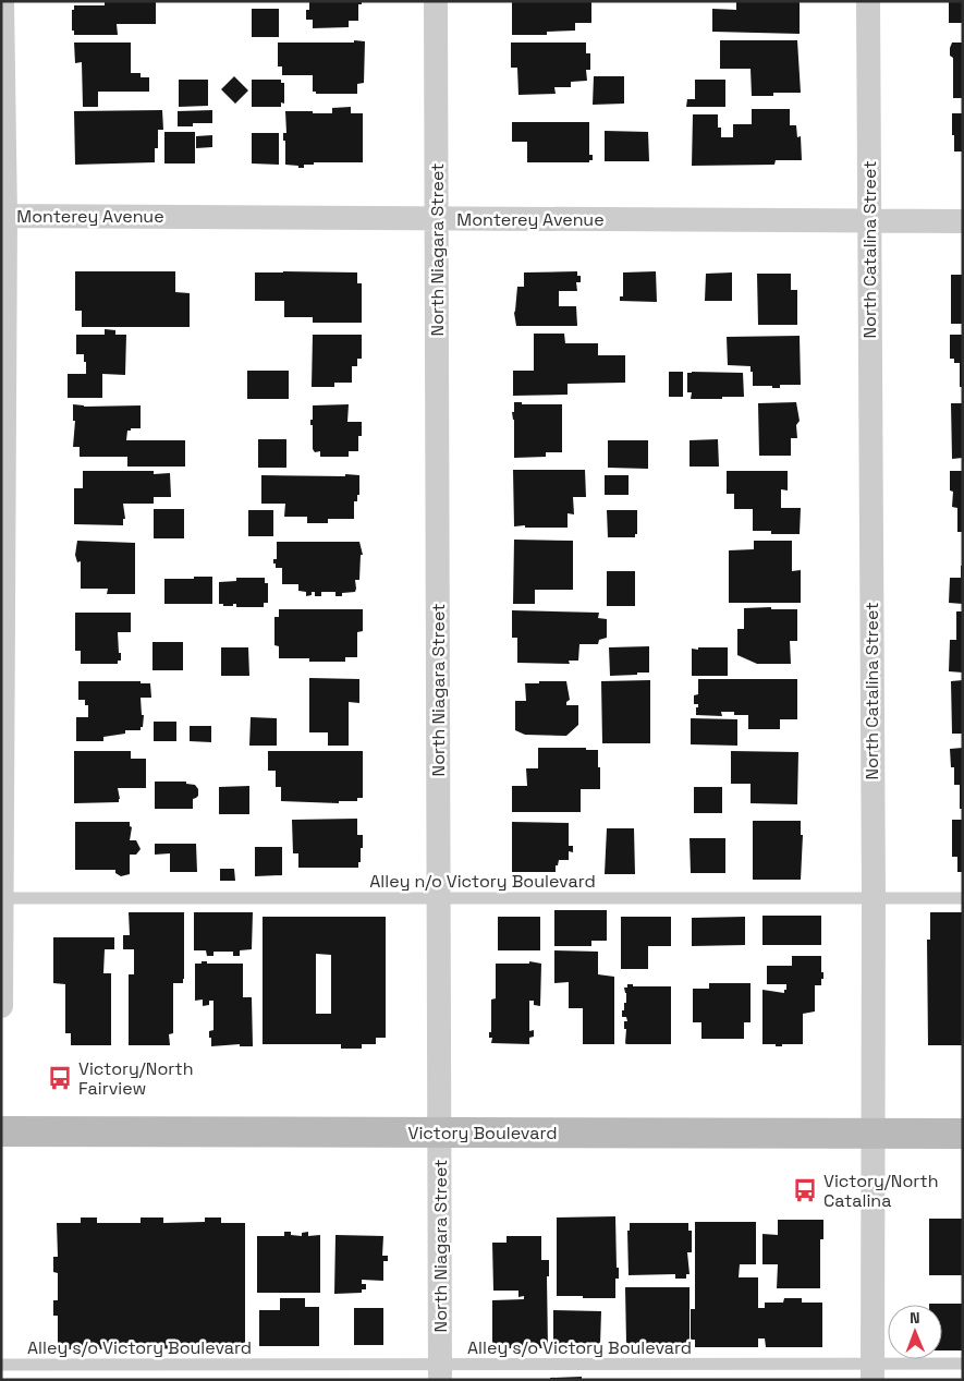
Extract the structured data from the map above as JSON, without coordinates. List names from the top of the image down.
{
  "streets": {
    "main road": ["Victory Boulevard"],
    "street": ["Monterey Avenue", "North Niagara Street", "North Catalina Street"],
    "lane": ["Alley n/o Victory Boulevard", "Alley s/o Victory Boulevard"]
  },
  "crossings": [
    ["Monterey Avenue", "North Niagara Street"],
    ["Monterey Avenue", "North Catalina Street"],
    ["North Niagara Street", "Alley n/o Victory Boulevard"],
    ["North Niagara Street", "Victory Boulevard"],
    ["North Niagara Street", "Alley s/o Victory Boulevard"],
    ["North Catalina Street", "Alley n/o Victory Boulevard"],
    ["North Catalina Street", "Victory Boulevard"],
    ["North Catalina Street", "Alley s/o Victory Boulevard"]
  ],
  "places": {
    "bus stop": ["Victory/North Fairview", "Victory/North Catalina"]
  },
  "north": "top"
}
